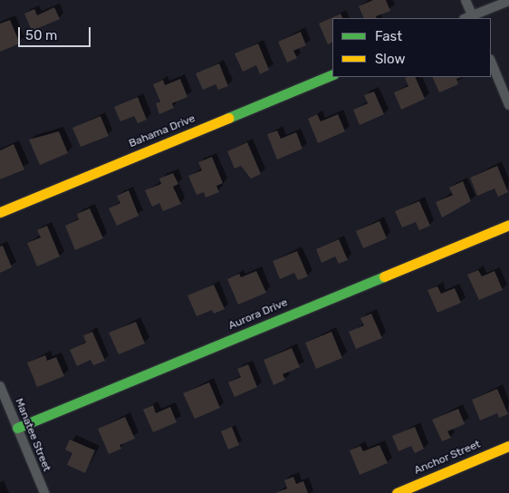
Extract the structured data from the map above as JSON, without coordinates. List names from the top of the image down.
{
  "streets": {
    "street": [
      "Bahama Drive",
      "Aurora Drive",
      "Manatee Street",
      "Anchor Street"
    ]
  },
  "crossings": [
    ["Aurora Drive", "Manatee Street"]
  ],
  "legend": ["Fast", "Slow"],
  "scale_bar": "50 m"
}
